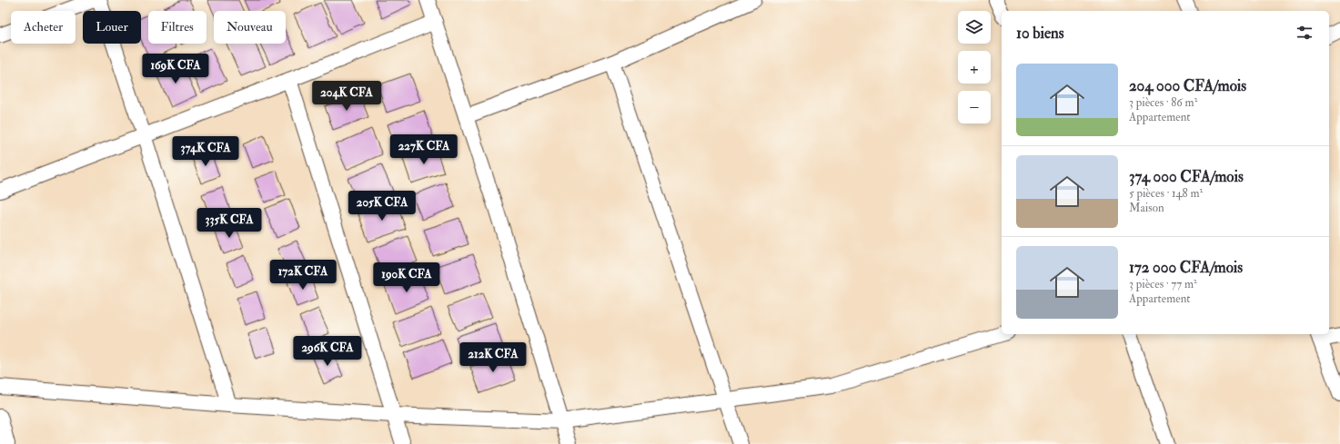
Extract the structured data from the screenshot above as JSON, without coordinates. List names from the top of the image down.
{
  "page": {
    "map_buttons": ["+", "−"],
    "chip": [
      "Acheter",
      "Louer",
      "Filtres",
      "Nouveau"
    ],
    "heading": "10 biens",
    "price": [
      "169K CFA",
      "204K CFA",
      "227K CFA",
      "374K CFA",
      "205K CFA",
      "335K CFA",
      "172K CFA",
      "190K CFA",
      "296K CFA",
      "212K CFA"
    ],
    "list": [
      {
        "name": "204 000 CFA/mois",
        "note": "3 pièces · 86 m² · Appartement"
      },
      {
        "name": "374 000 CFA/mois",
        "note": "5 pièces · 148 m² · Maison"
      },
      {
        "name": "172 000 CFA/mois",
        "note": "3 pièces · 77 m² · Appartement"
      }
    ]
  }
}
